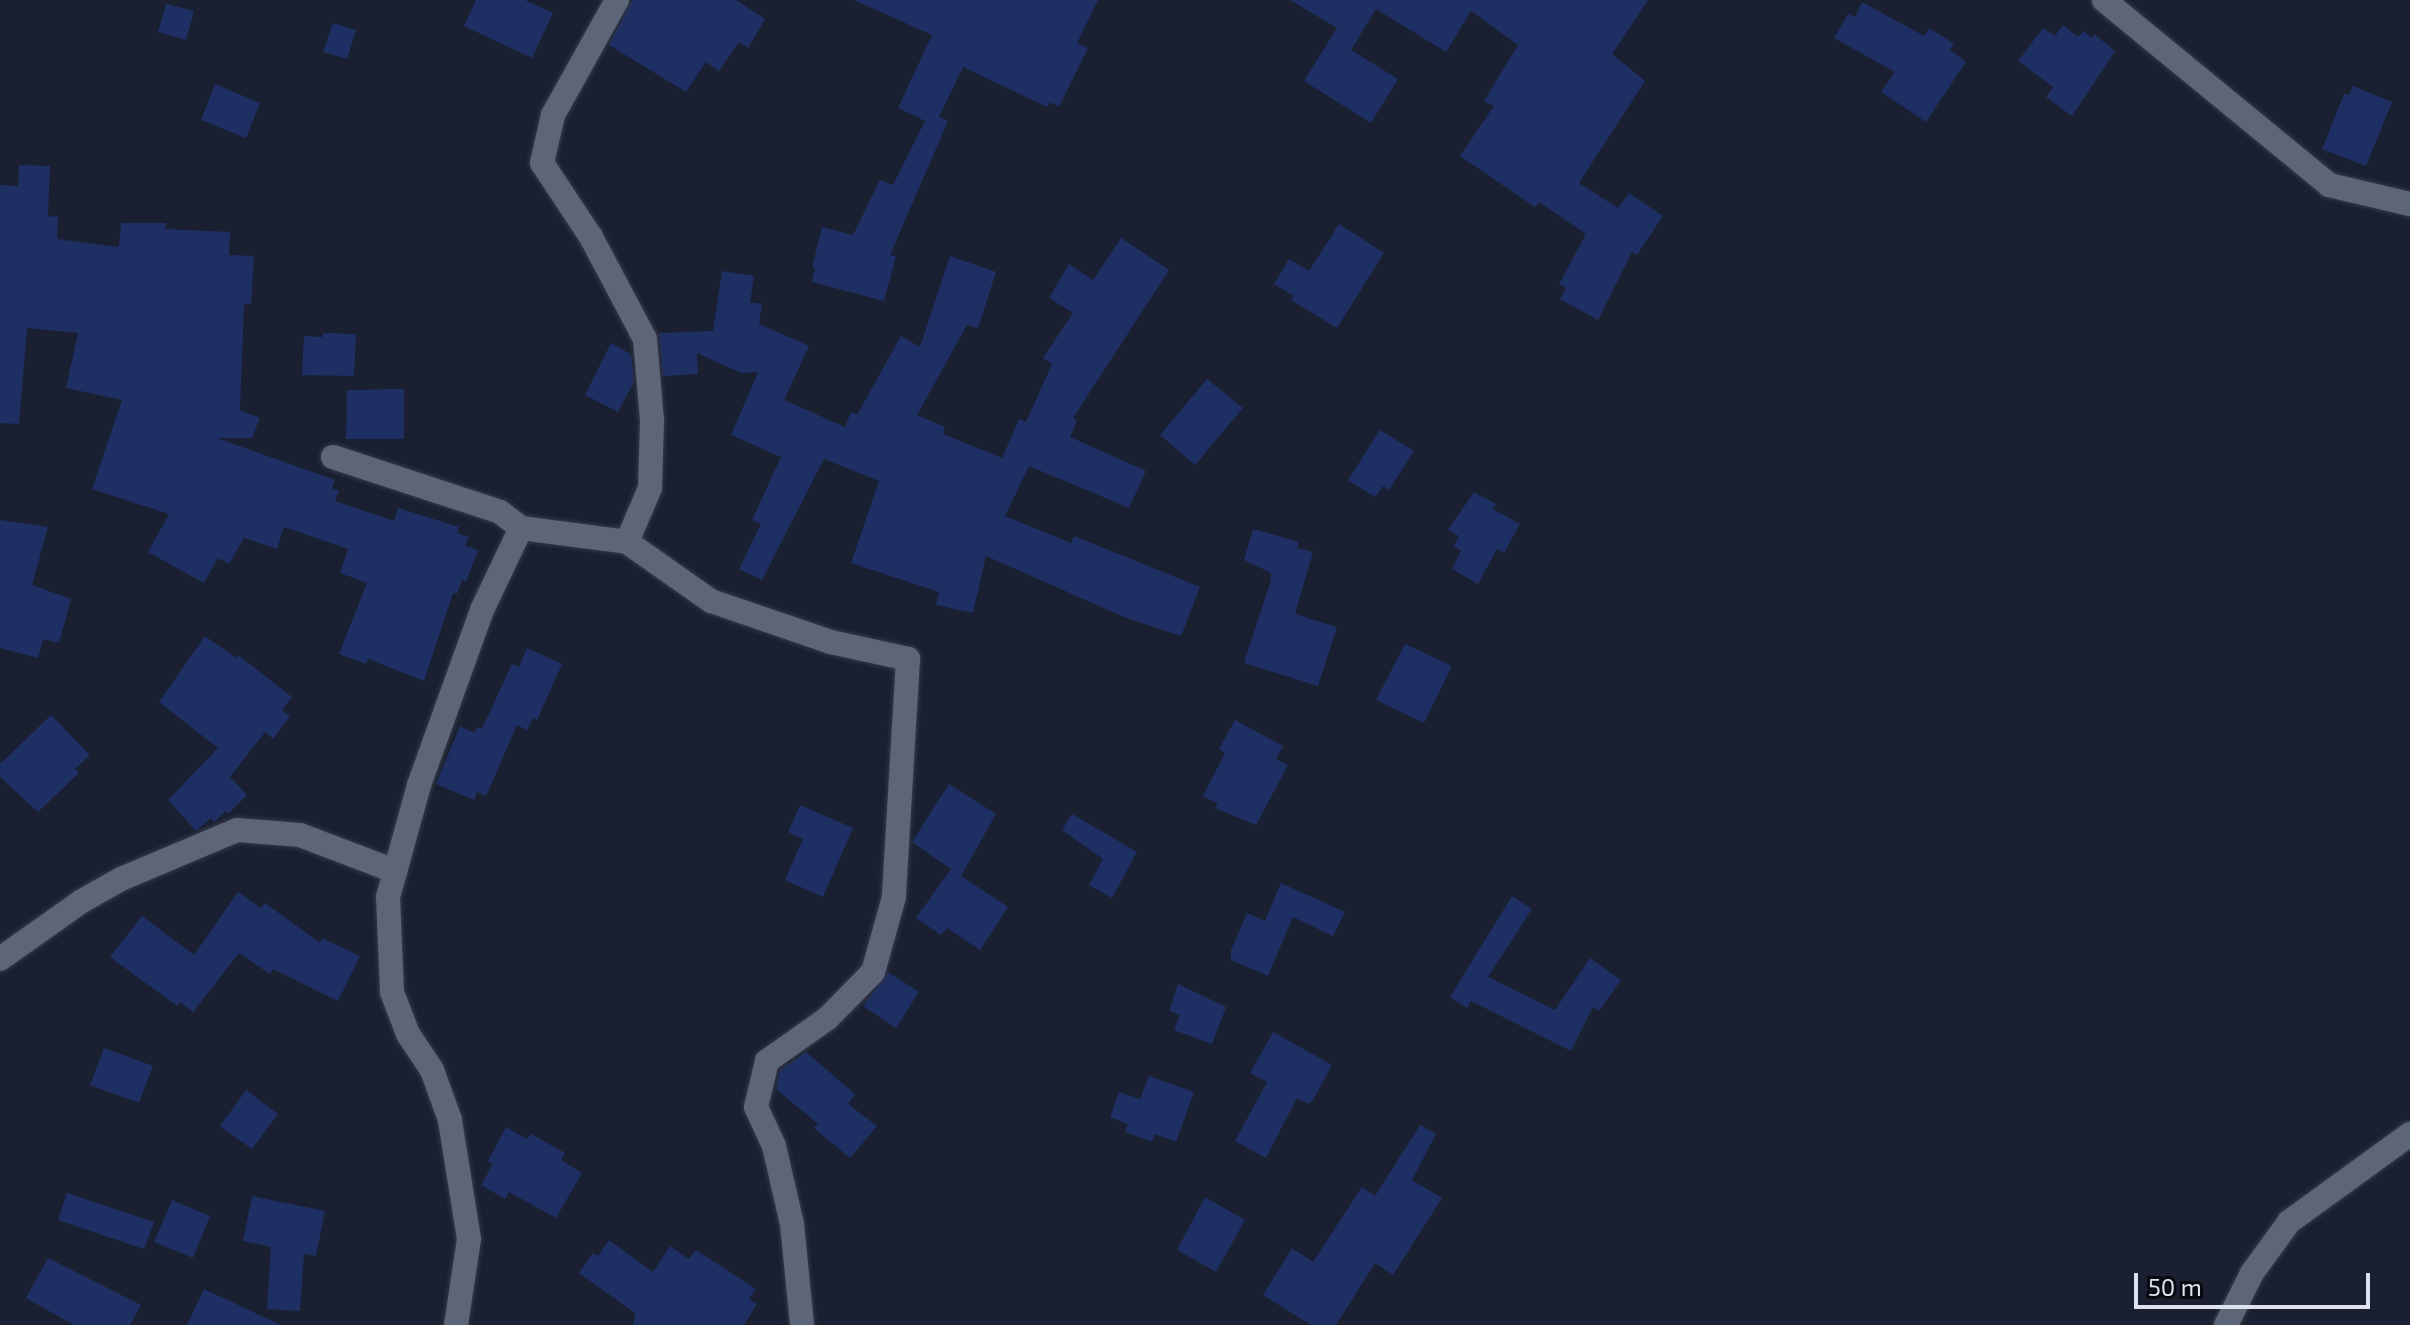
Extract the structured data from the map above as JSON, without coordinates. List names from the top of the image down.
{
  "scale_bar": "50 m"
}
